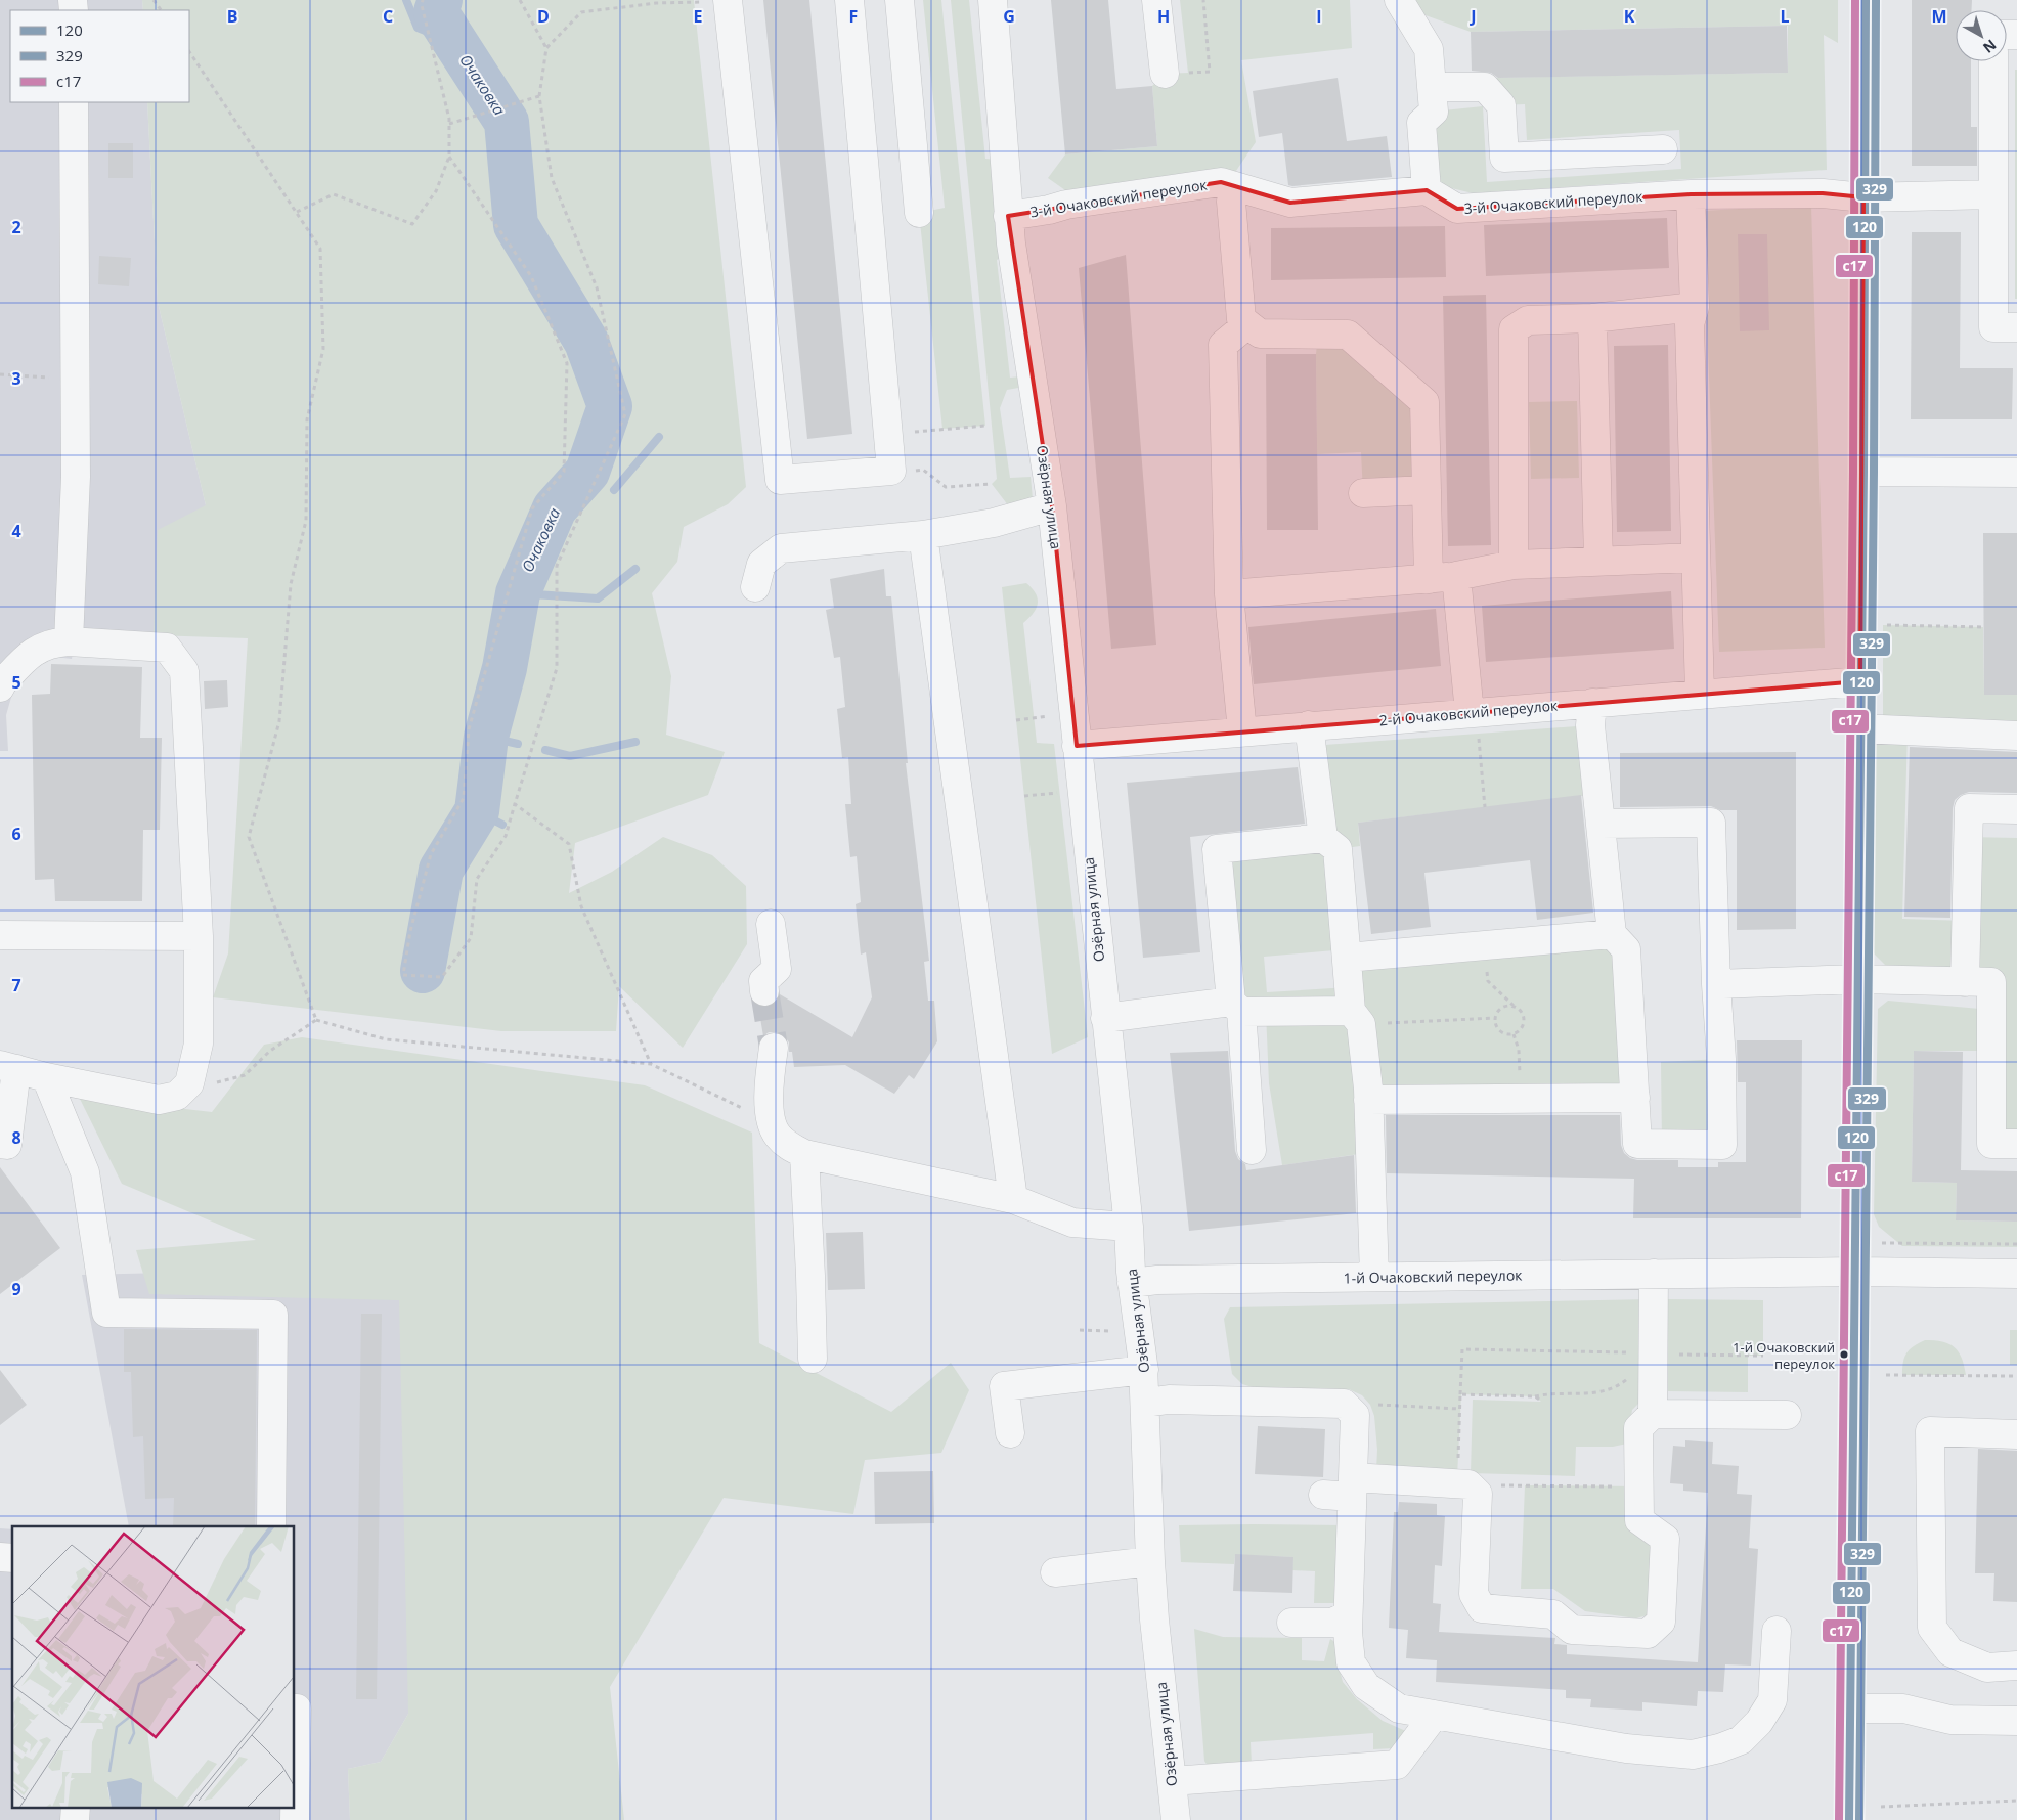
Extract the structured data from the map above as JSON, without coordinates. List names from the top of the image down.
{
  "streets": {
    "street": [
      "3-й Очаковский переулок",
      "Озёрная улица",
      "2-й Очаковский переулок",
      "1-й Очаковский переулок"
    ]
  },
  "crossings": [
    ["3-й Очаковский переулок", "Озёрная улица"],
    ["Озёрная улица", "2-й Очаковский переулок"],
    ["Озёрная улица", "1-й Очаковский переулок"]
  ],
  "water": ["Очаковка"],
  "places": ["1-й Очаковский переулок"],
  "lines": ["transit line 120", "transit line 329", "transit line с17"],
  "legend": ["120", "329", "с17"],
  "north": "bottom right",
  "grid": {
    "columns": [
      "B",
      "C",
      "D",
      "E",
      "F",
      "G",
      "H",
      "I",
      "J",
      "K",
      "L",
      "M"
    ],
    "rows": [
      "2",
      "3",
      "4",
      "5",
      "6",
      "7",
      "8",
      "9"
    ]
  }
}
